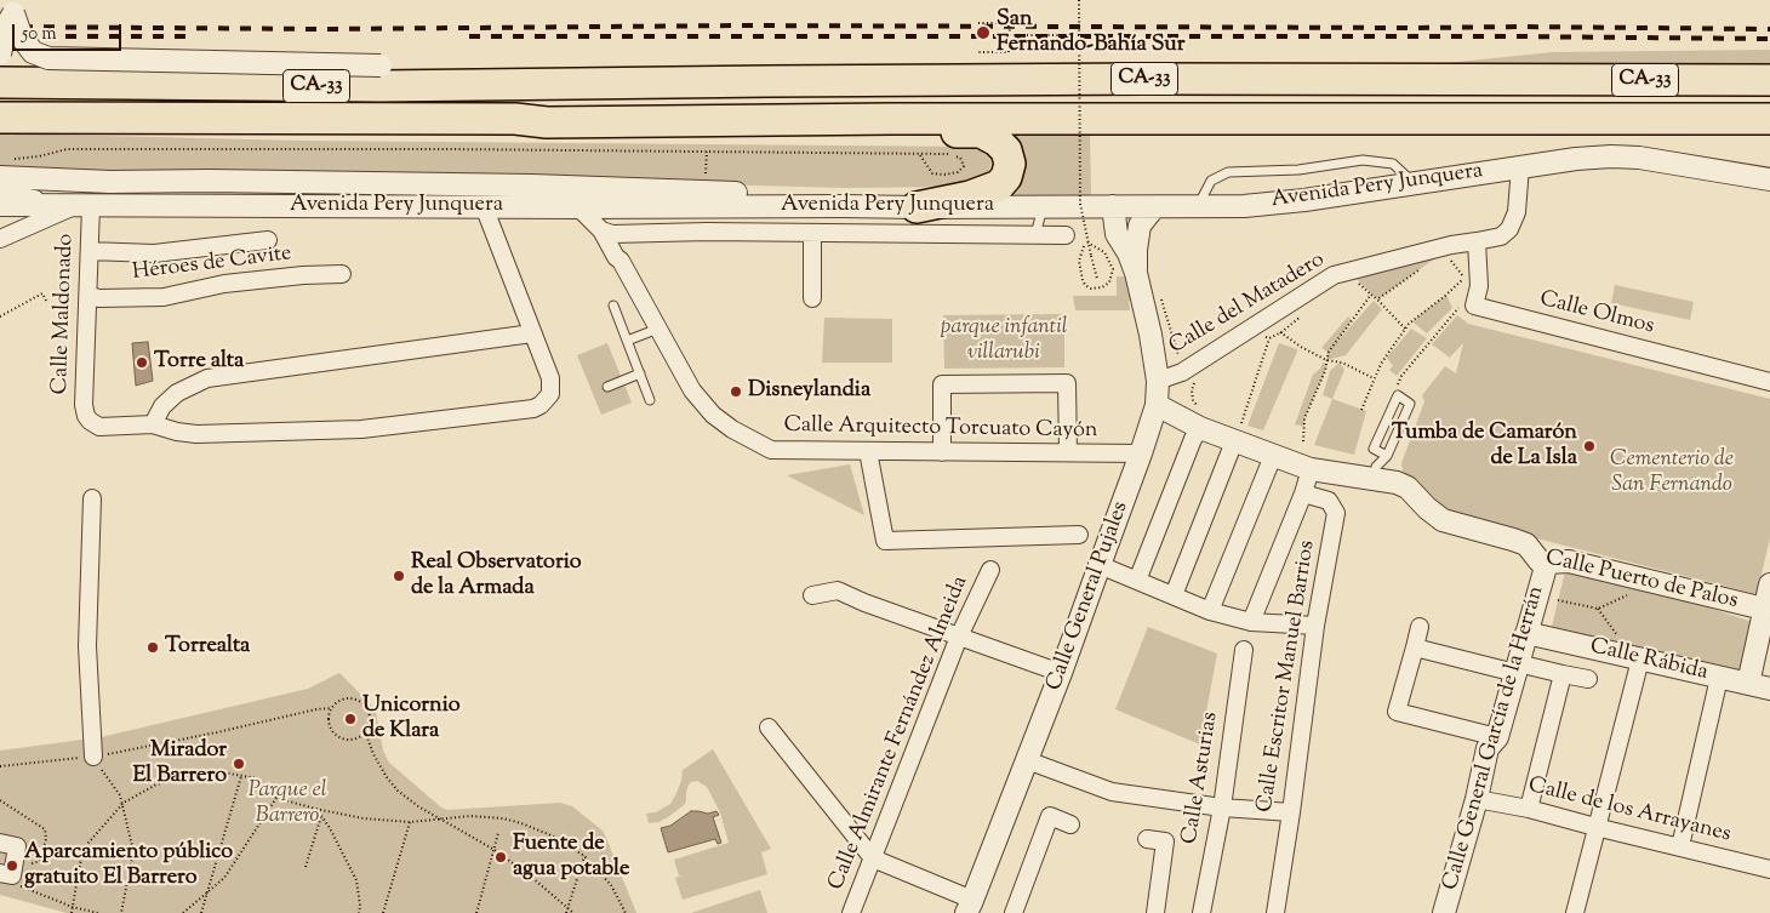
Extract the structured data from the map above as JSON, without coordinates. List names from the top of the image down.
{
  "streets": {
    "highway": ["CA-33"],
    "street": [
      "Avenida Pery Junquera",
      "Héroes de Cavite",
      "Calle del Matadero",
      "Calle Maldonado",
      "Calle Olmos",
      "Calle Arquitecto Torcuato Cayón",
      "Calle Puerto de Palos",
      "Calle General Pujales",
      "Calle Rábida",
      "Calle Escritor Manuel Barrios",
      "Calle Almirante Fernández Almeida",
      "Calle General García de la Herrán",
      "Calle Asturias",
      "Calle de los Arrayanes"
    ]
  },
  "crossings": [
    ["Avenida Pery Junquera", "Calle del Matadero"],
    ["Avenida Pery Junquera", "Calle Maldonado"],
    ["Avenida Pery Junquera", "Calle Arquitecto Torcuato Cayón"],
    ["Héroes de Cavite", "Calle Maldonado"],
    ["Calle del Matadero", "Calle Olmos"],
    ["Calle del Matadero", "Calle General Pujales"],
    ["Calle Arquitecto Torcuato Cayón", "Calle General Pujales"],
    ["Calle Puerto de Palos", "Calle General Pujales"],
    ["Calle Puerto de Palos", "Calle General García de la Herrán"],
    ["Calle Rábida", "Calle General García de la Herrán"],
    ["Calle General García de la Herrán", "Calle de los Arrayanes"]
  ],
  "parks": ["parque infantil villarubi", "Cementerio de San Fernando", "Parque el Barrero"],
  "places": [
    "San Fernando-Bahía Sur",
    "Torre alta",
    "Disneylandia",
    "Tumba de Camarón de La Isla",
    "Real Observatorio de la Armada",
    "Torrealta",
    "Unicornio de Klara",
    "Mirador El Barrero",
    "Fuente de agua potable",
    "Aparcamiento público gratuito El Barrero"
  ],
  "scale_bar": "50 m"
}
